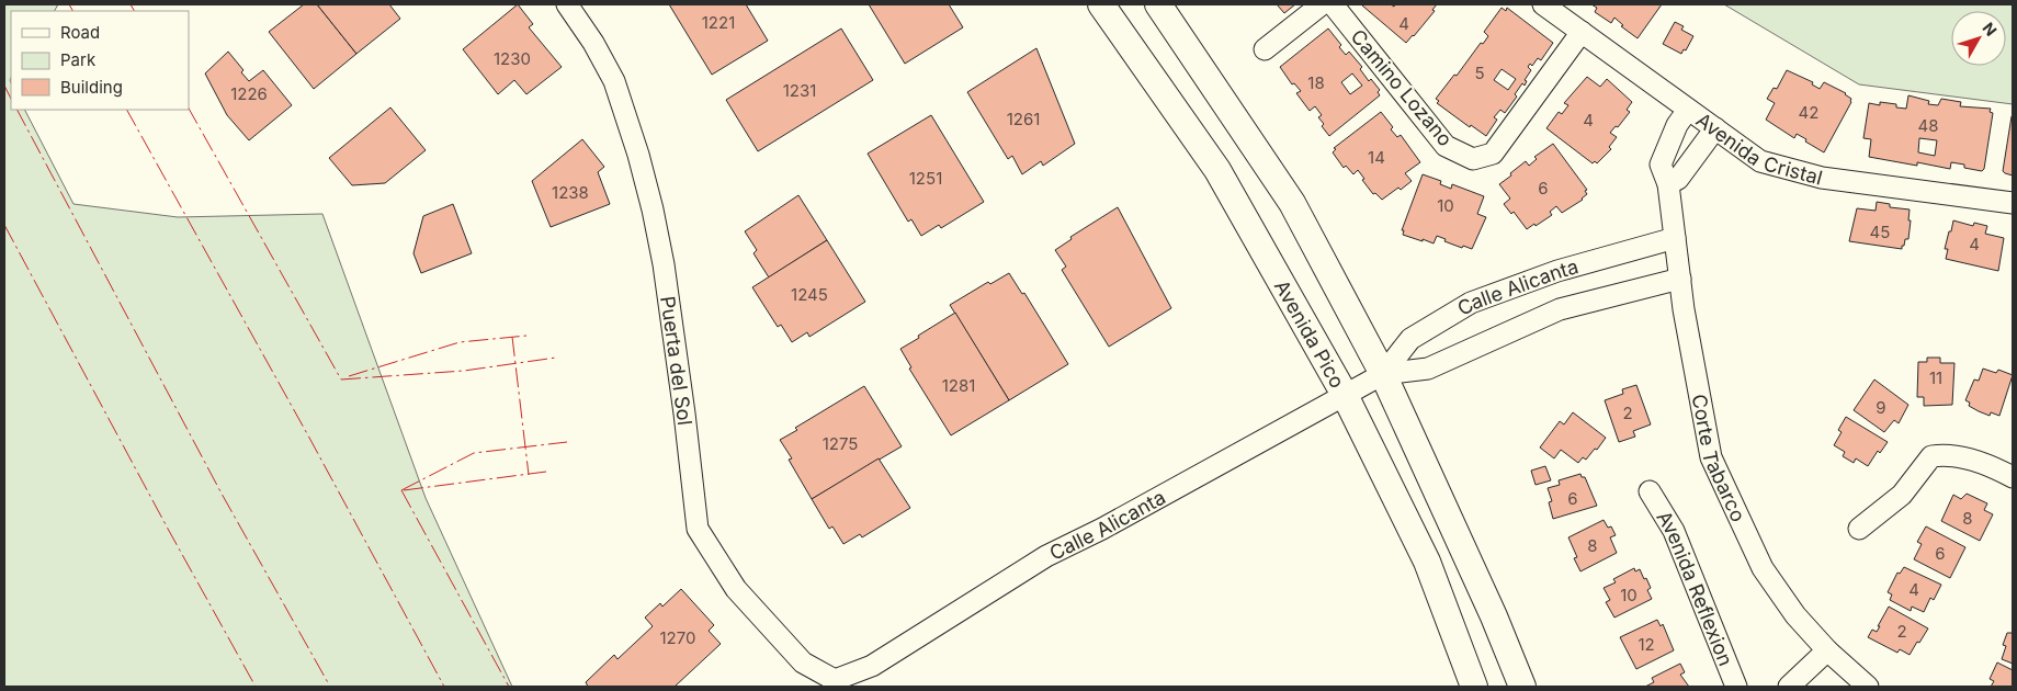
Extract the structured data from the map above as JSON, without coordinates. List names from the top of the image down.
{
  "streets": {
    "main road": ["Avenida Pico"],
    "street": [
      "Camino Lozano",
      "Avenida Cristal",
      "Calle Alicanta",
      "Puerta del Sol",
      "Corte Tabarco",
      "Avenida Reflexion"
    ]
  },
  "crossings": [
    ["Camino Lozano", "Avenida Cristal"],
    ["Avenida Cristal", "Corte Tabarco"],
    ["Calle Alicanta", "Avenida Pico"],
    ["Calle Alicanta", "Puerta del Sol"],
    ["Calle Alicanta", "Corte Tabarco"]
  ],
  "house_numbers": [
    "1221",
    "4",
    "1230",
    "5",
    "18",
    "1231",
    "1226",
    "42",
    "1261",
    "4",
    "48",
    "14",
    "1251",
    "6",
    "1238",
    "10",
    "45",
    "4",
    "1245",
    "11",
    "1281",
    "9",
    "2",
    "1275",
    "6",
    "8",
    "8",
    "6",
    "4",
    "10",
    "2",
    "1270",
    "12"
  ],
  "legend": ["Road", "Park", "Building"],
  "north": "top right"
}
